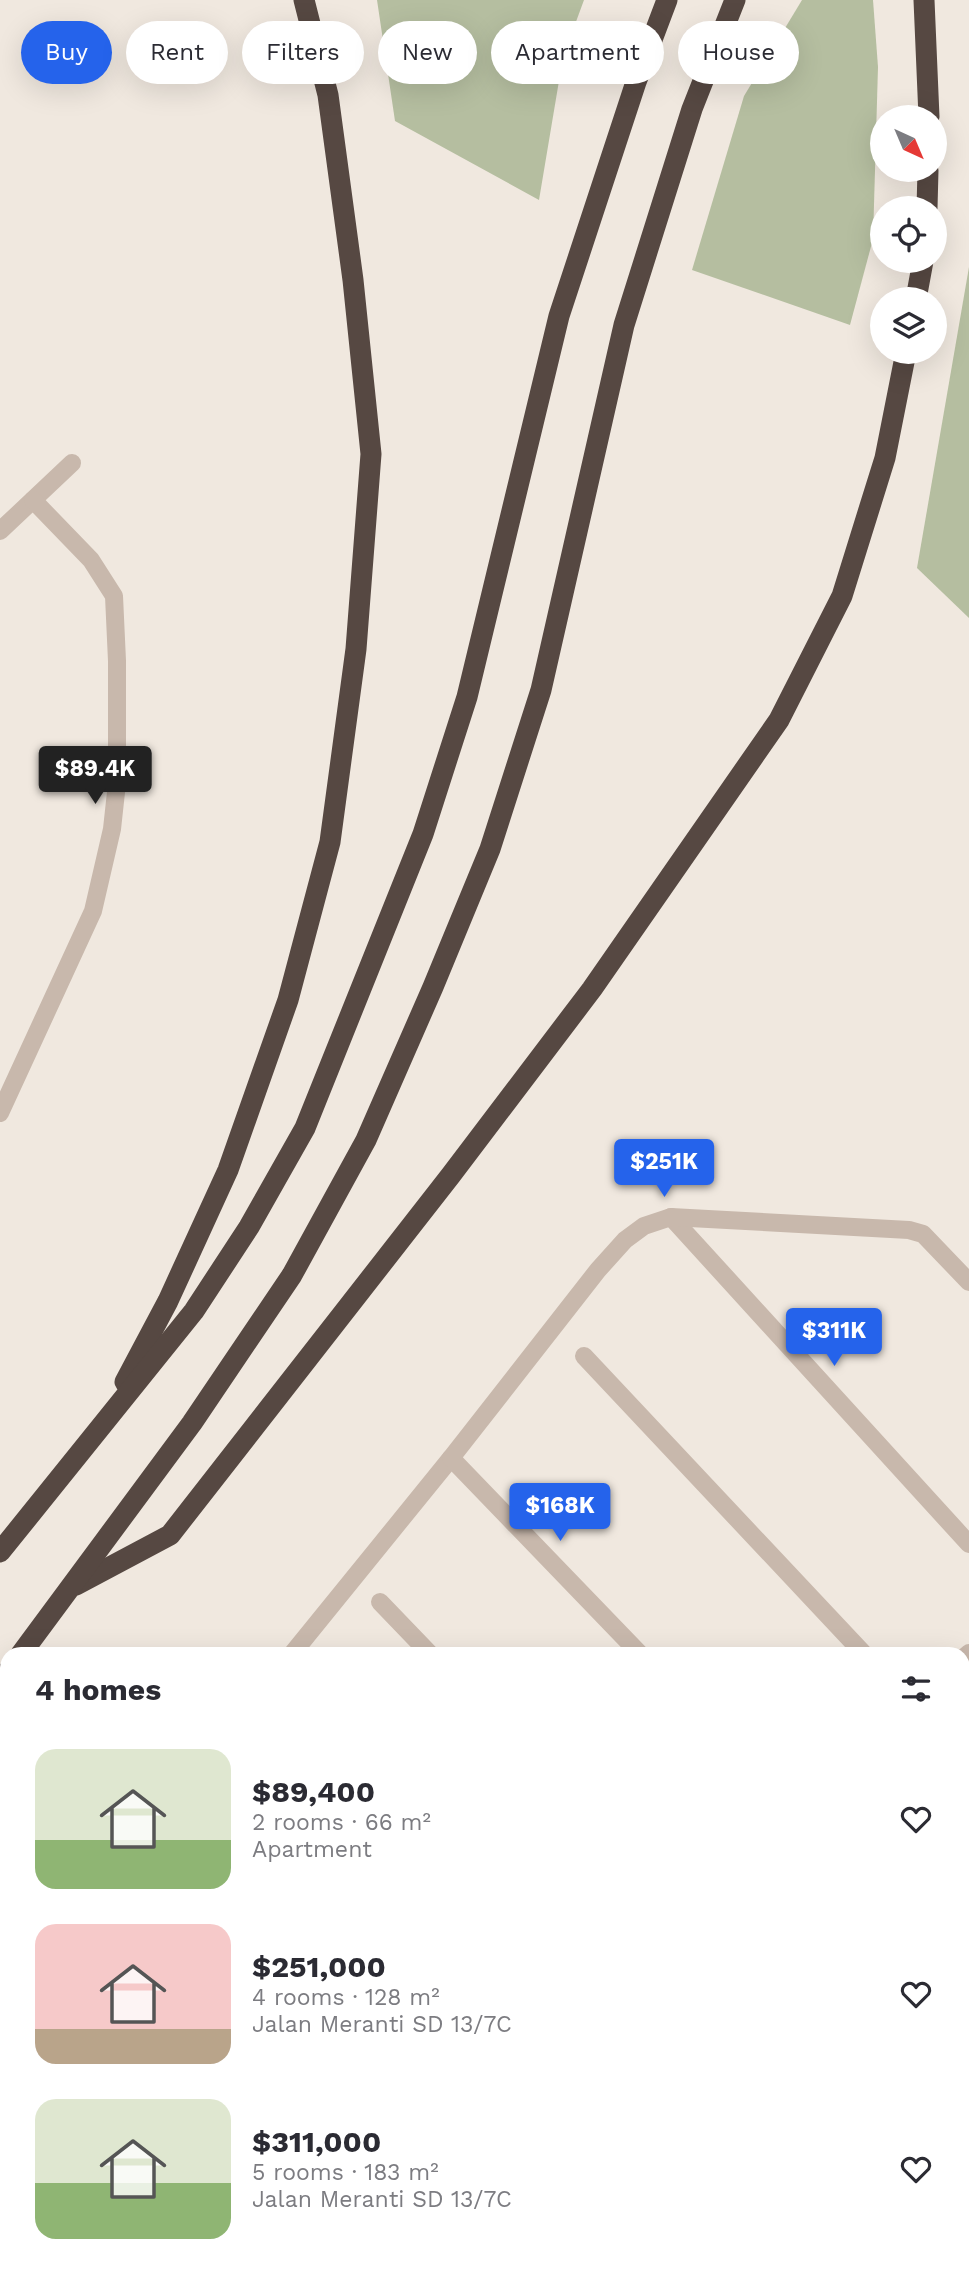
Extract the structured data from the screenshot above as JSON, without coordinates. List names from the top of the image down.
{
  "north": "bottom right",
  "page": {
    "chip": [
      "Buy",
      "Rent",
      "Filters",
      "New",
      "Apartment",
      "House"
    ],
    "price": [
      "$89.4K",
      "$251K",
      "$311K",
      "$168K"
    ],
    "heading": "4 homes",
    "list": [
      {
        "name": "$89,400",
        "note": "2 rooms · 66 m² · Apartment"
      },
      {
        "name": "$251,000",
        "note": "4 rooms · 128 m² · Jalan Meranti SD 13/7C"
      },
      {
        "name": "$311,000",
        "note": "5 rooms · 183 m² · Jalan Meranti SD 13/7C"
      }
    ]
  }
}
